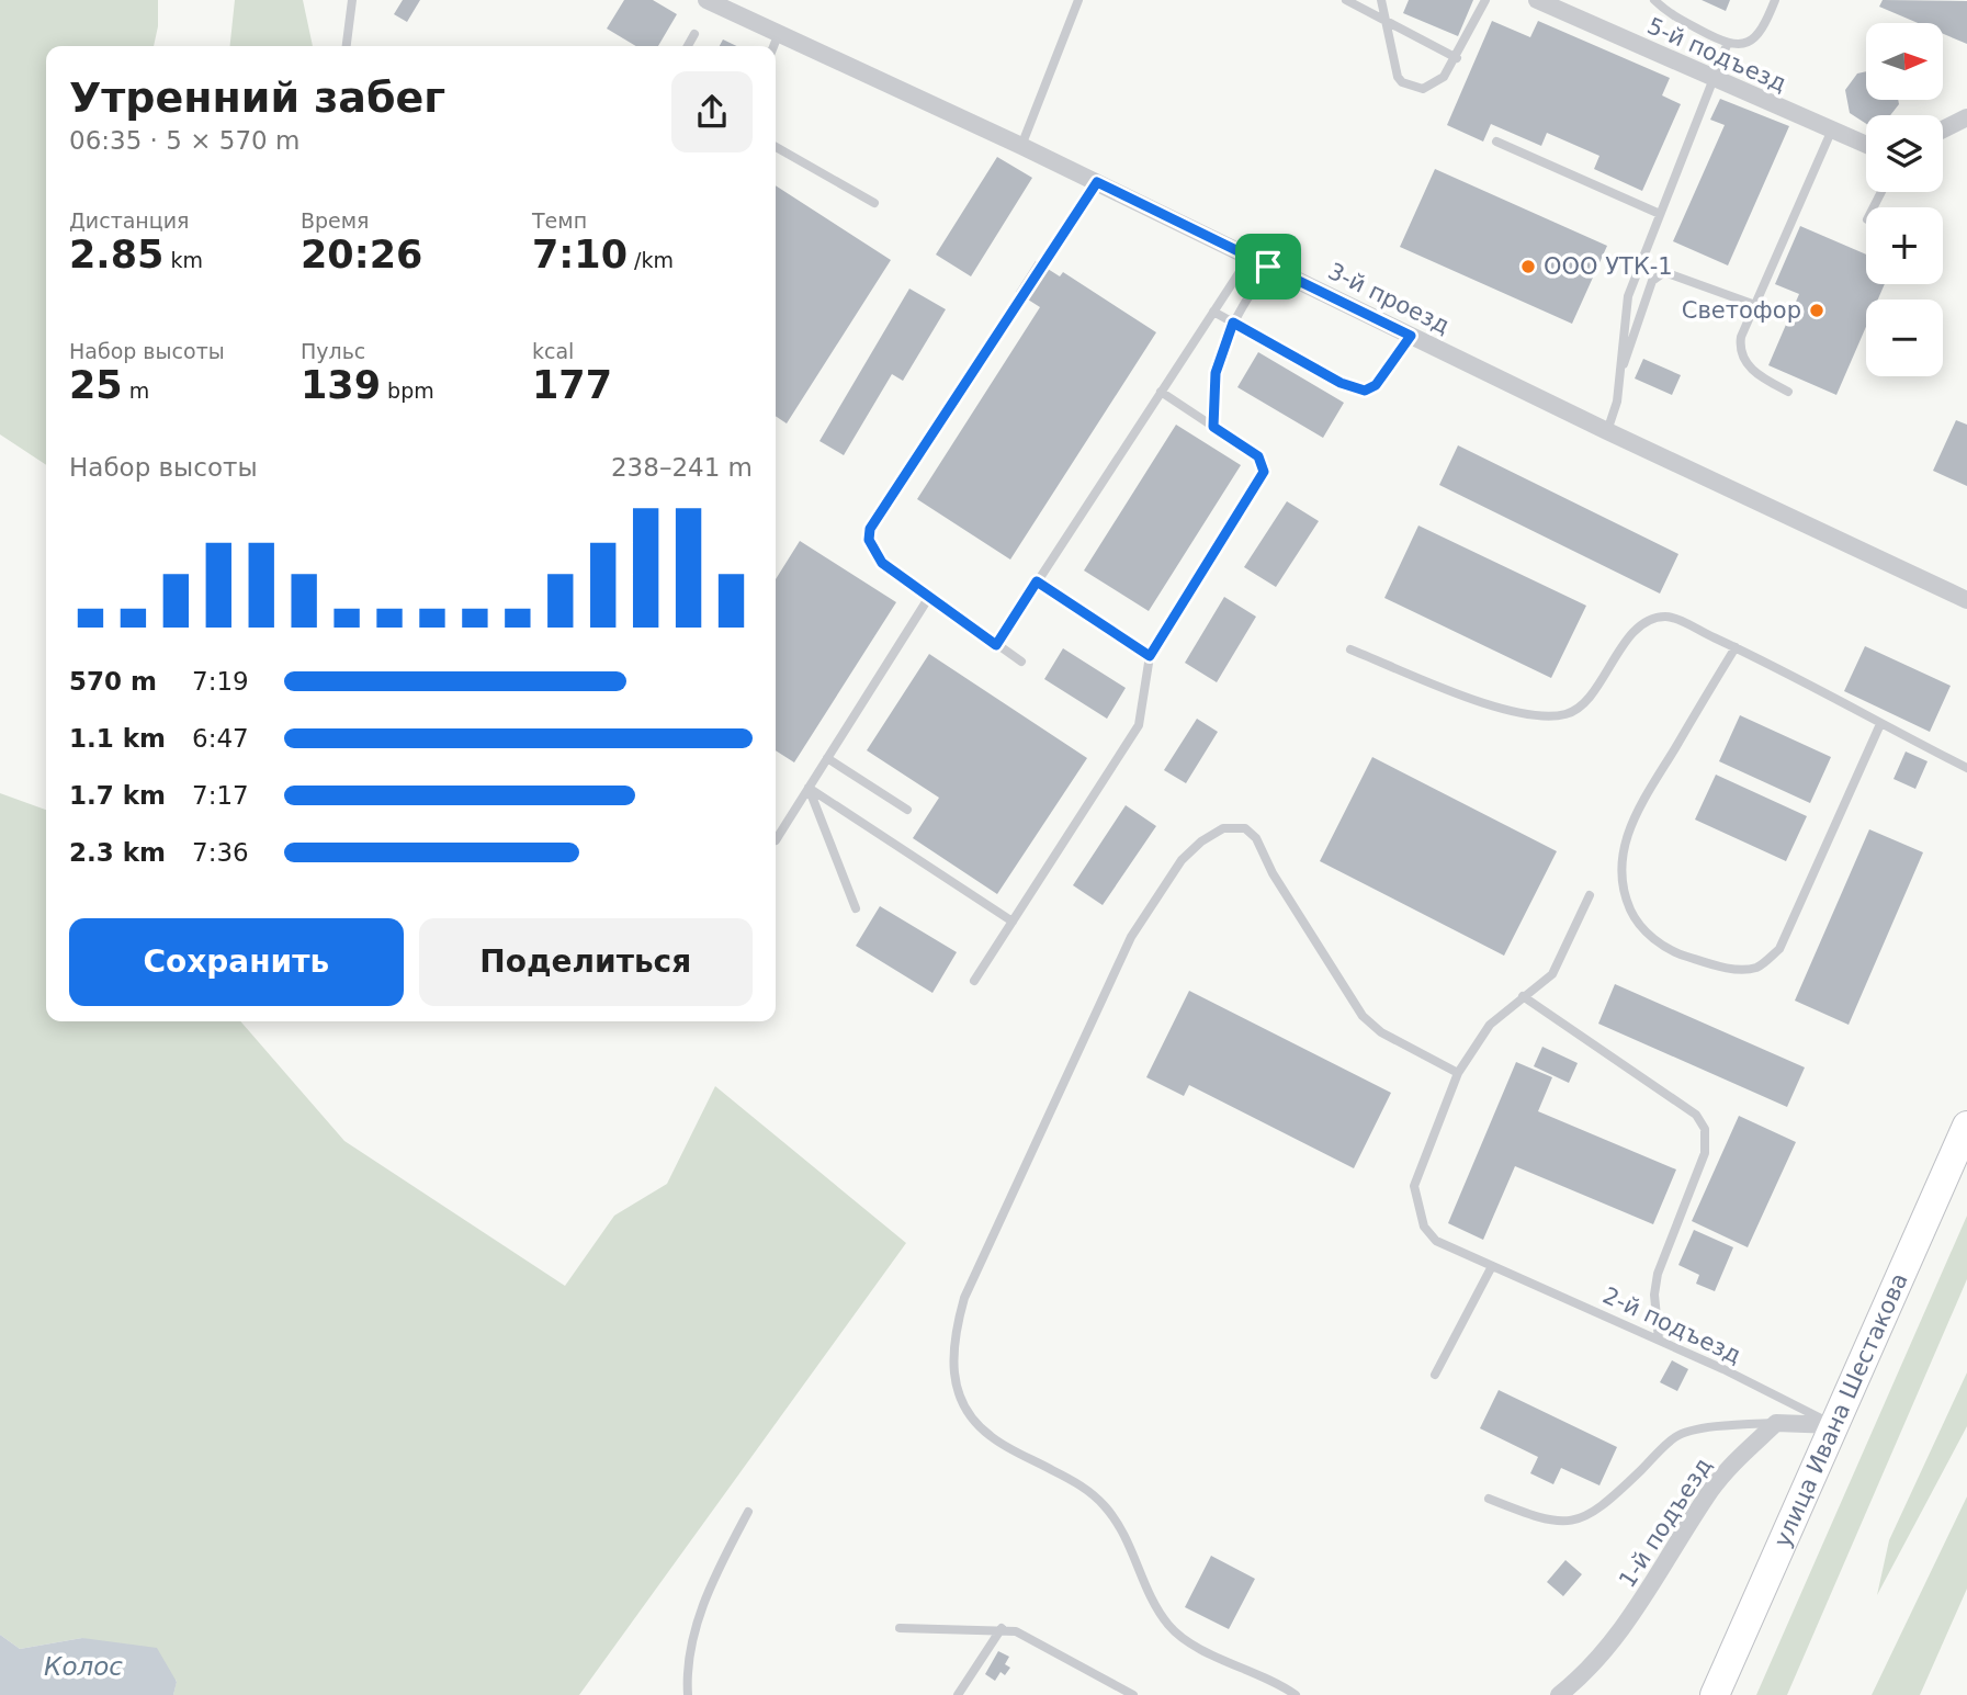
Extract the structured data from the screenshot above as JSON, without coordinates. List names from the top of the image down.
{
  "streets": {
    "main road": ["улица Ивана Шестакова"],
    "street": ["5-й подъезд", "3-й проезд", "1-й подъезд"],
    "lane": ["2-й подъезд"]
  },
  "crossings": [
    ["2-й подъезд", "улица Ивана Шестакова"]
  ],
  "water": ["Колос"],
  "places": ["ООО УТК-1", "Светофор"],
  "north": "right",
  "page": {
    "map_buttons": ["+", "−"],
    "heading": ["Утренний забег", "06:35 · 5 × 570 m"],
    "stats": [
      ["Дистанция", "2.85 km"],
      ["Время", "20:26"],
      ["Темп", "7:10 /km"],
      ["Набор высоты", "25 m"],
      ["Пульс", "139 bpm"],
      ["kcal", "177"]
    ],
    "chart": ["Набор высоты", "238–241 m"],
    "list": [
      {
        "name": "570 m",
        "note": "7:19"
      },
      {
        "name": "1.1 km",
        "note": "6:47"
      },
      {
        "name": "1.7 km",
        "note": "7:17"
      },
      {
        "name": "2.3 km",
        "note": "7:36"
      }
    ],
    "buttons": ["Сохранить", "Поделиться"]
  }
}
